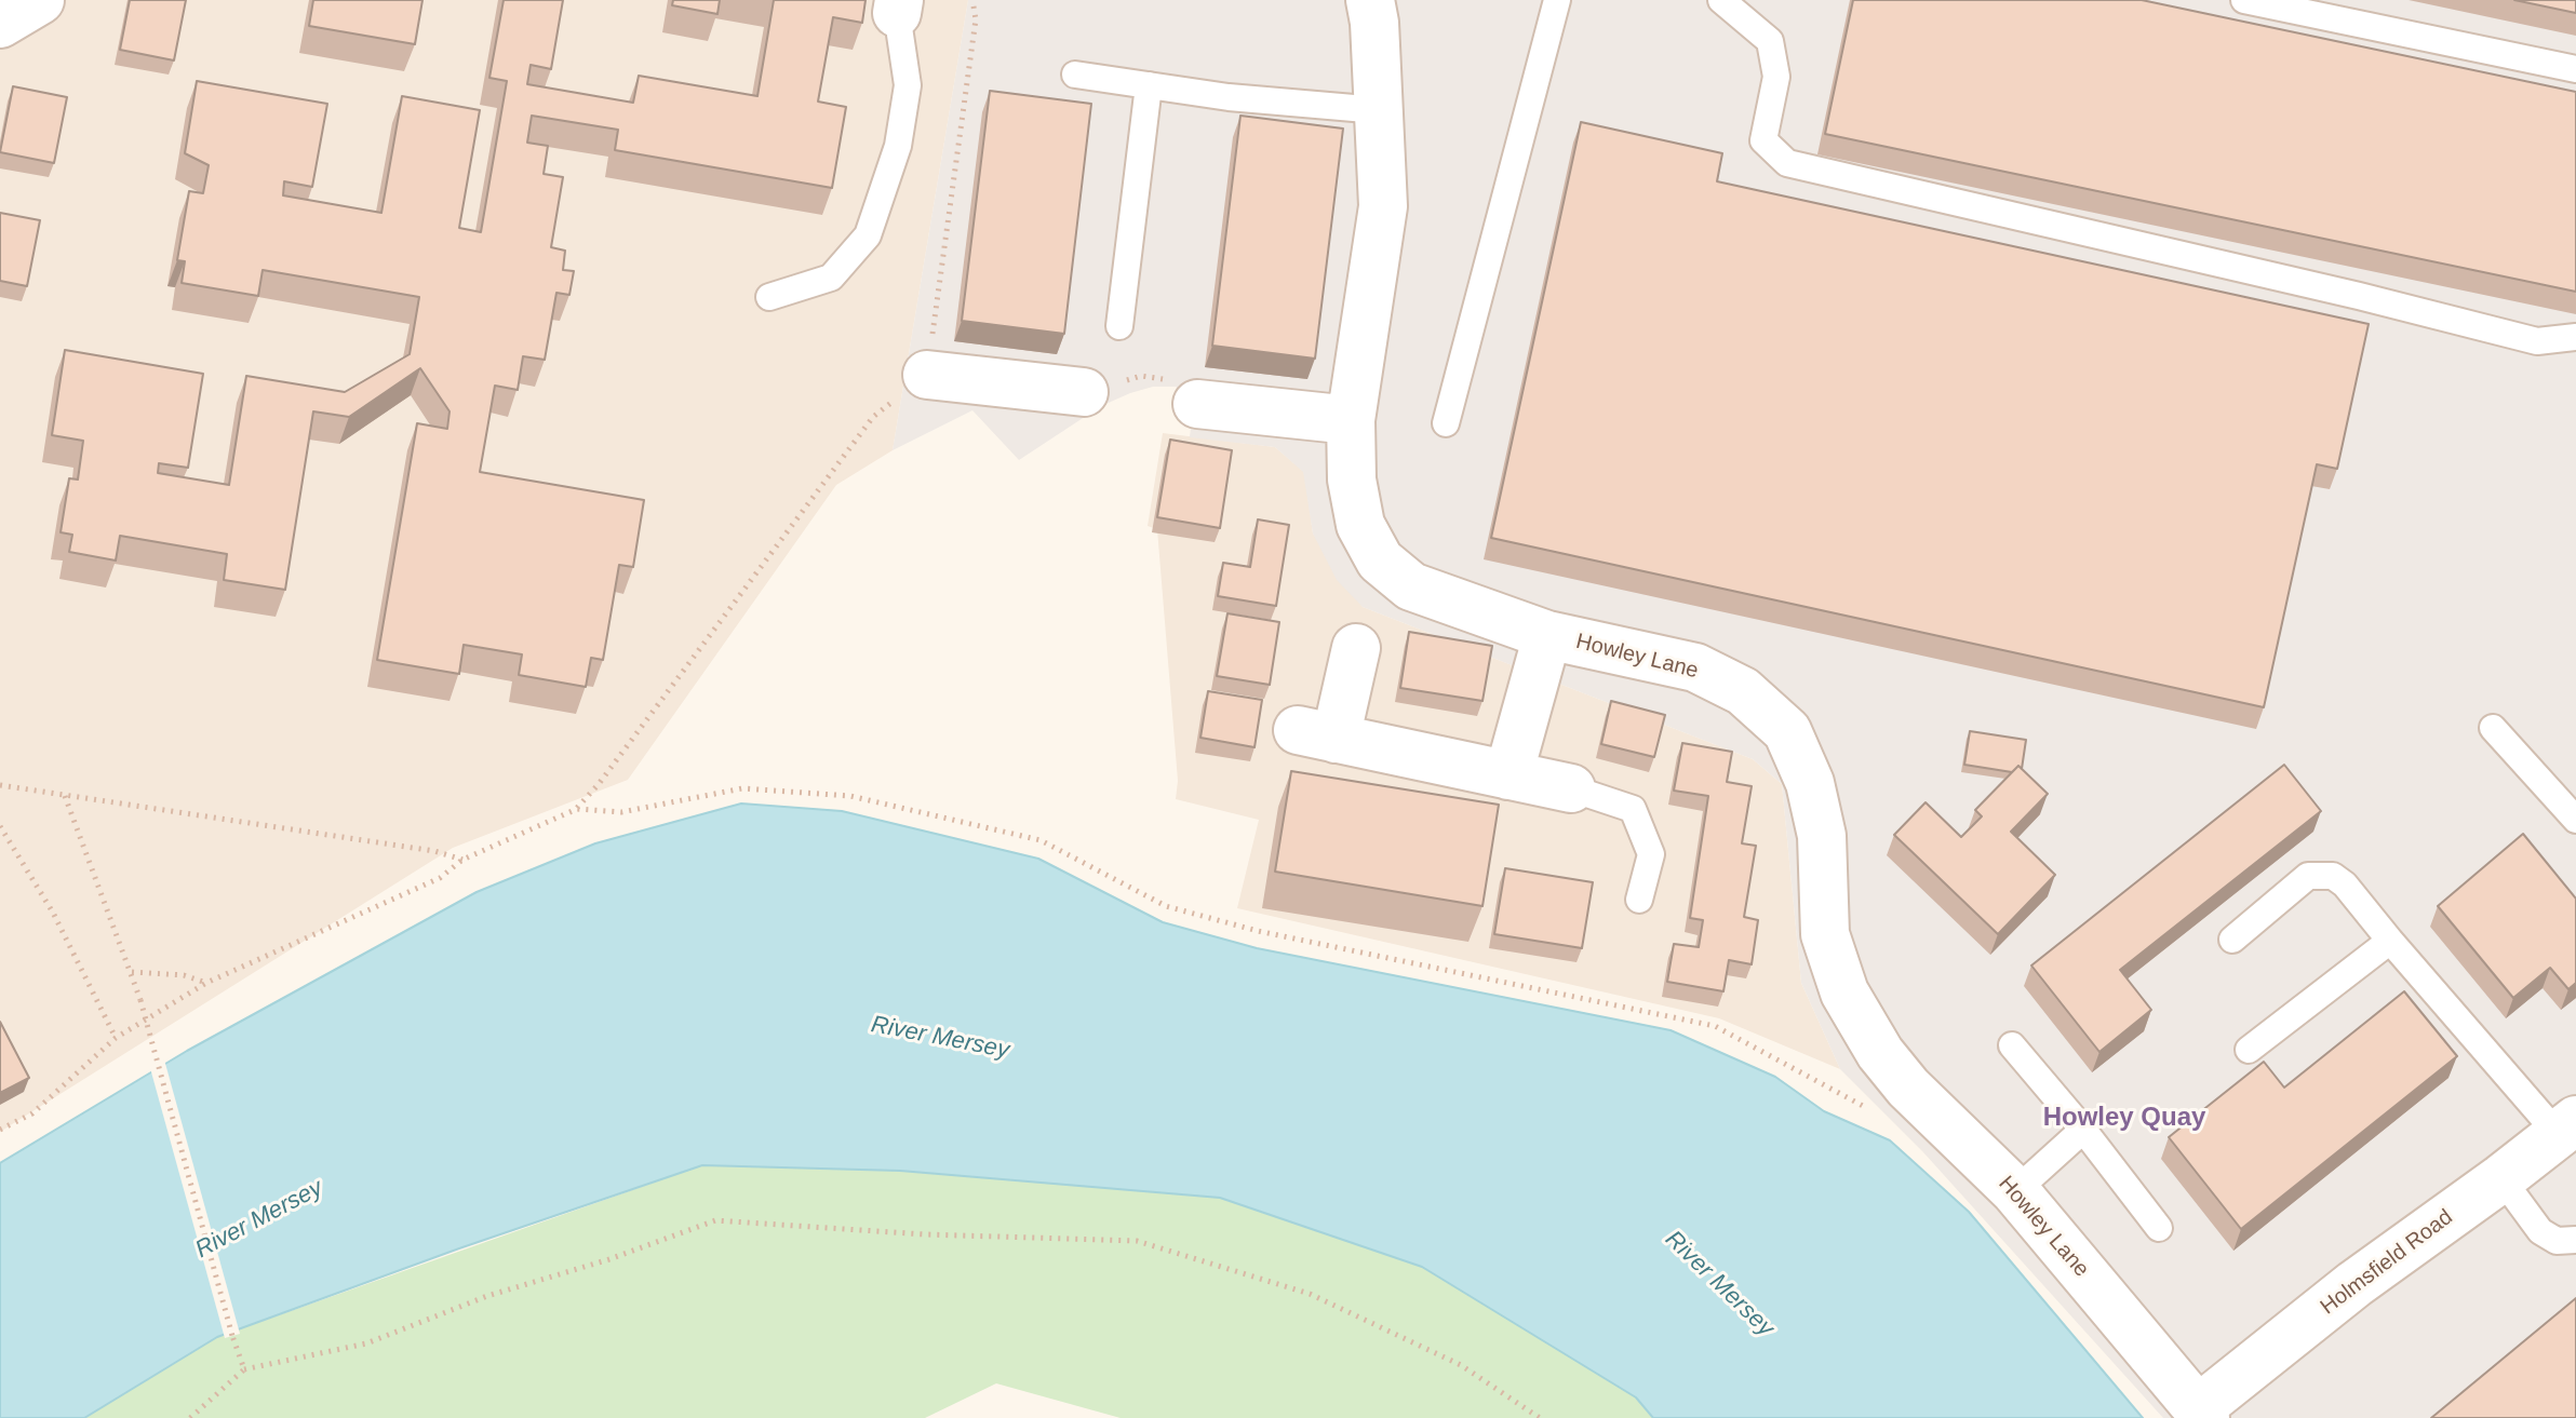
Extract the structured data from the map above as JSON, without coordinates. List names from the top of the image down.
{
  "streets": {
    "street": ["Howley Lane", "Holmsfield Road"]
  },
  "crossings": [
    ["Howley Lane", "Holmsfield Road"]
  ],
  "districts": ["Howley Quay"],
  "water": ["River Mersey"]
}
